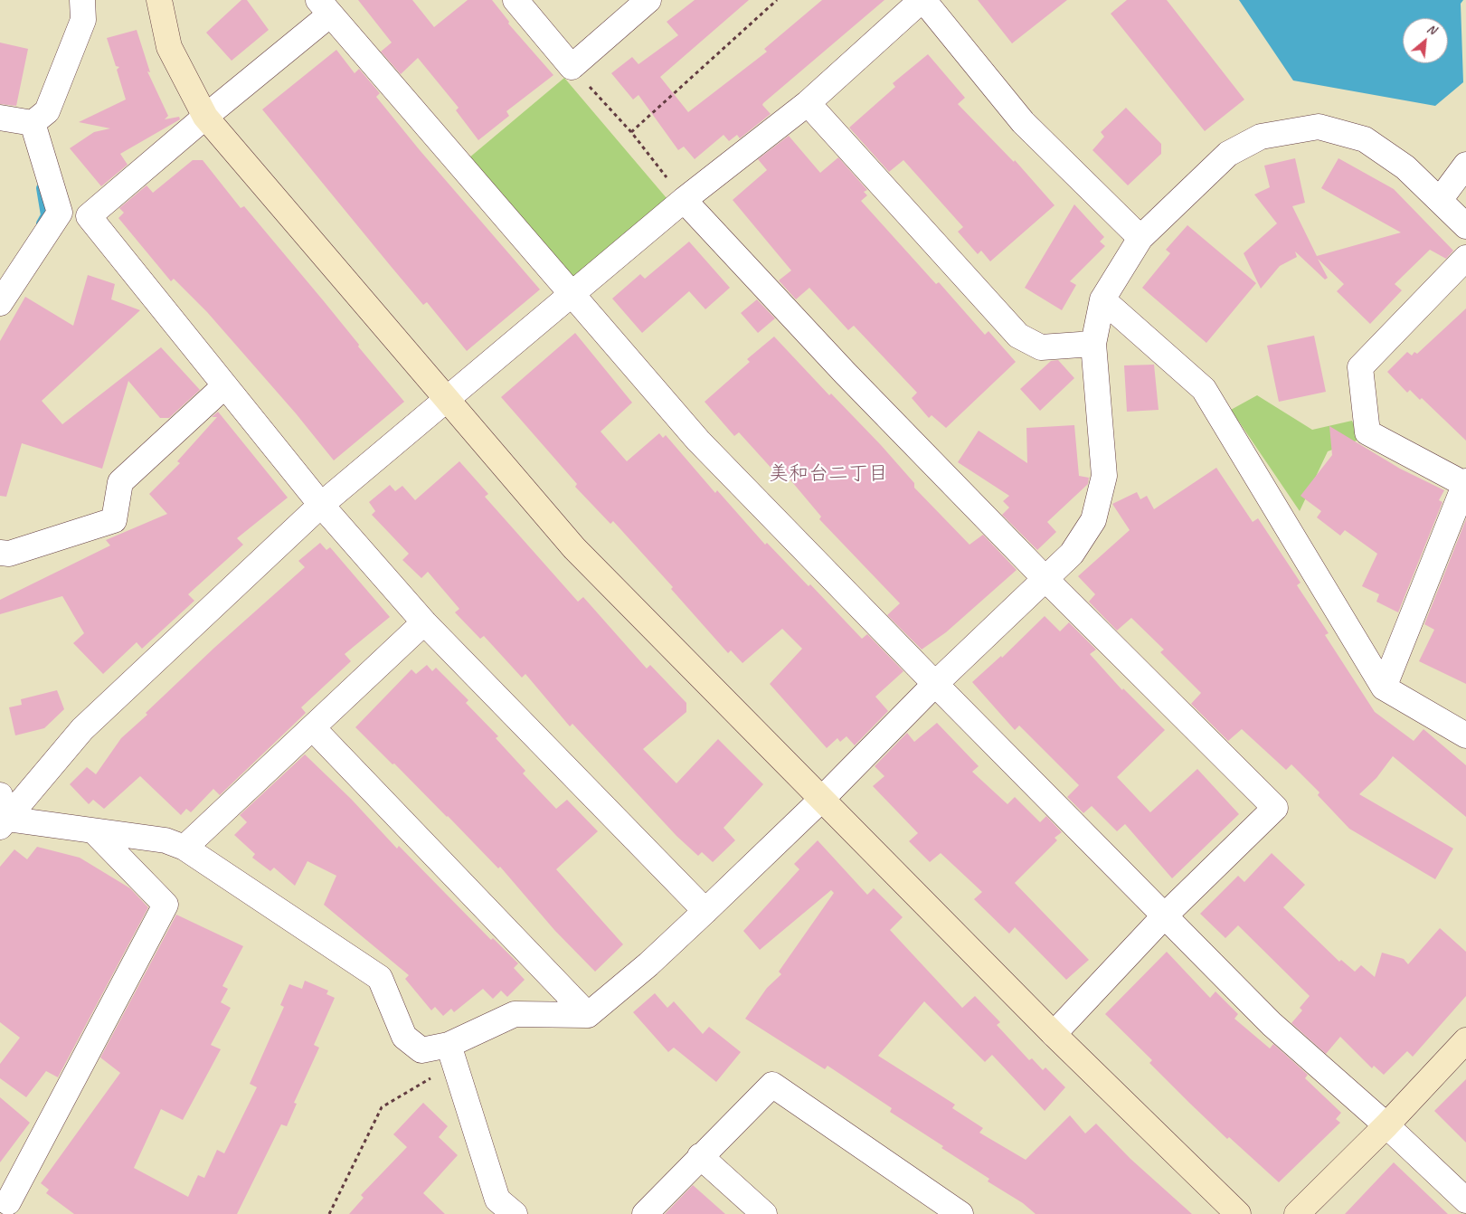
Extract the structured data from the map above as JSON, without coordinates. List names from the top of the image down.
{
  "districts": ["美和台二丁目"],
  "north": "top right"
}
